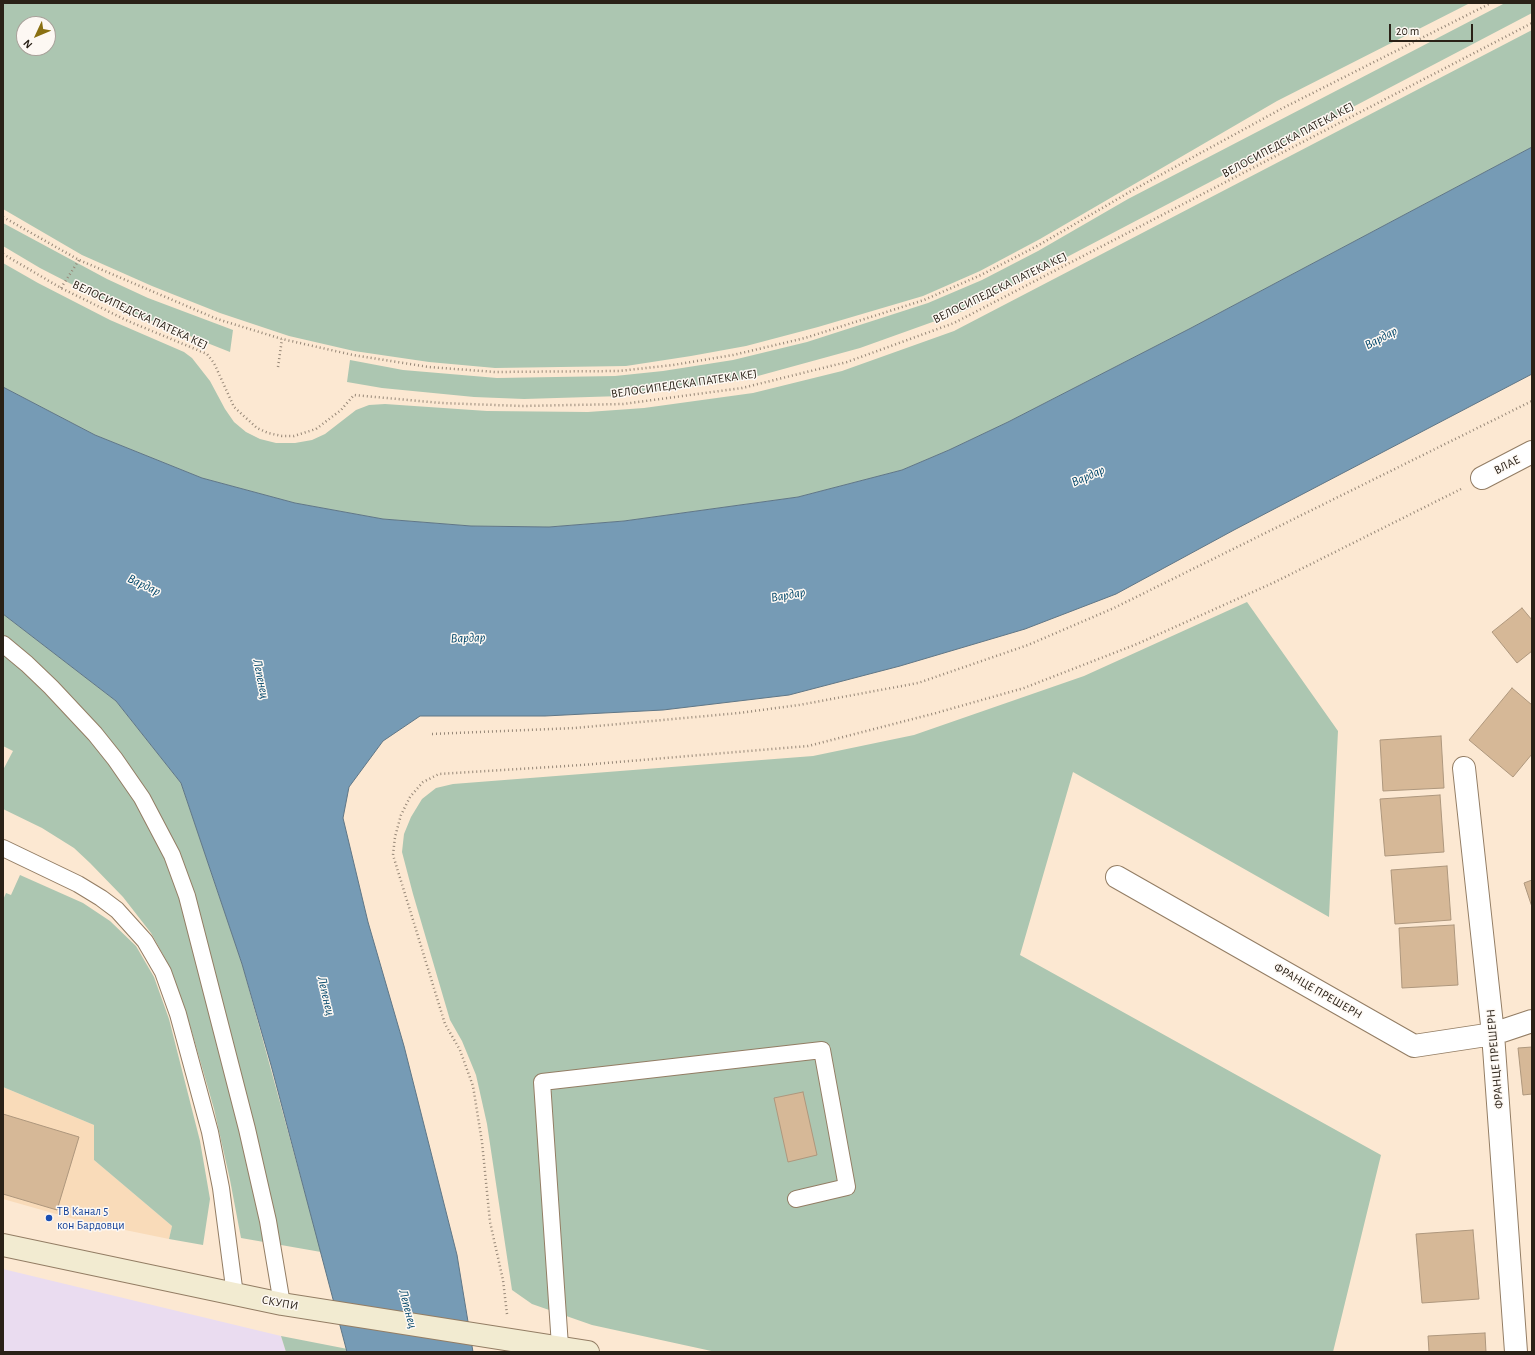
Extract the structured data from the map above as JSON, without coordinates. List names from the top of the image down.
{
  "streets": {
    "street": [
      "ВЛАЕ",
      "ФРАНЦE ПРЕШЕРН",
      "ФРАНЦЕ ПРЕШЕРН",
      "СКУПИ"
    ],
    "path": ["ВЕЛОСИПЕДСКА ПАТЕКА КЕЈ"]
  },
  "crossings": [
    ["ФРАНЦE ПРЕШЕРН", "ФРАНЦЕ ПРЕШЕРН"]
  ],
  "water": ["Вардар", "Лепенец"],
  "places": ["ТВ Канал 5 кон Бардовци"],
  "scale_bar": "20 m",
  "north": "bottom left"
}
